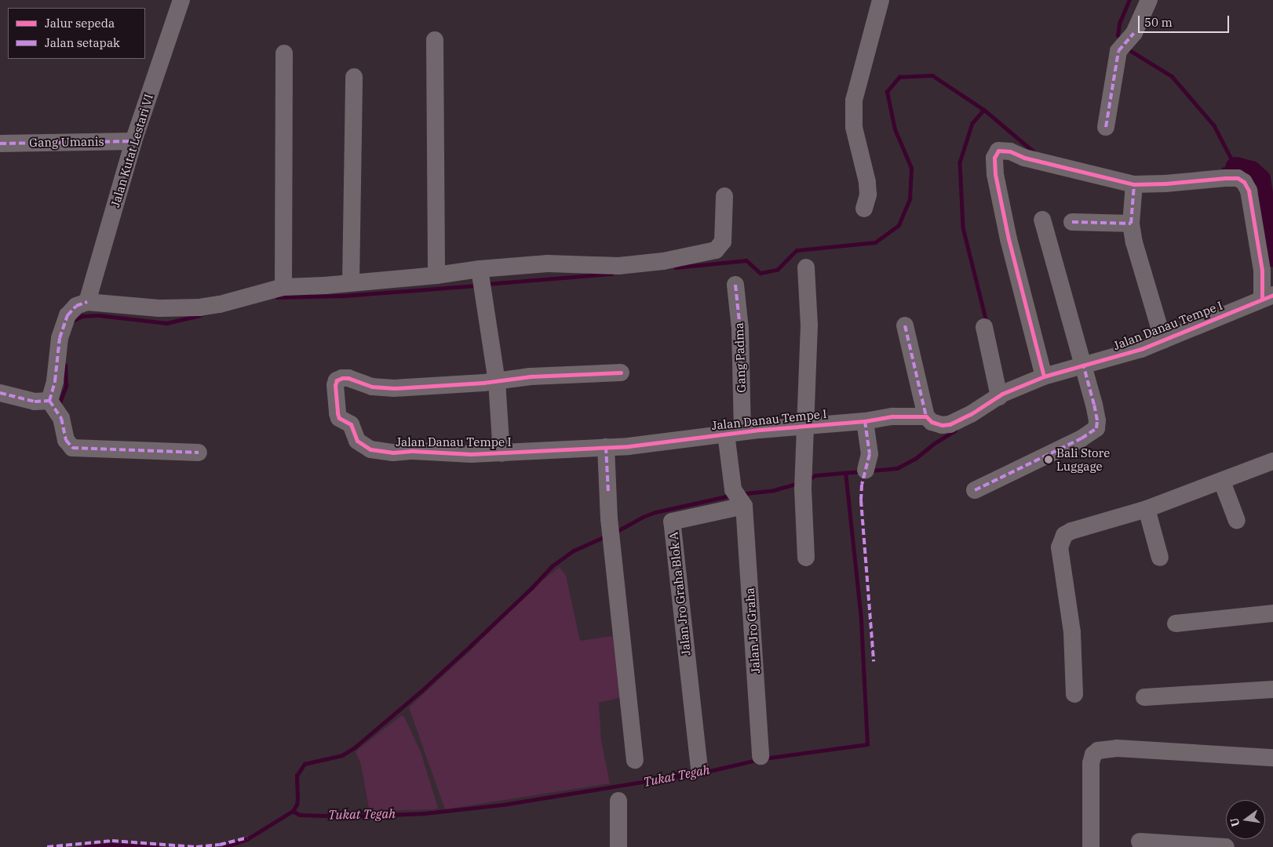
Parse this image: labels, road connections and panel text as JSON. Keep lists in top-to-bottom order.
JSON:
{
  "streets": {
    "street": [
      "Gang Umanis",
      "Jalan Kutat Lestari VI",
      "Jalan Danau Tempe I",
      "Gang Padma",
      "Jalan Jro Graha Blok A",
      "Jalan Jro Graha"
    ]
  },
  "crossings": [
    ["Gang Umanis", "Jalan Kutat Lestari VI"],
    ["Jalan Danau Tempe I", "Gang Padma"],
    ["Jalan Jro Graha Blok A", "Jalan Jro Graha"]
  ],
  "water": ["Tukat Tegah"],
  "places": ["Bali Store Luggage"],
  "legend": ["Jalur sepeda", "Jalan setapak"],
  "scale_bar": "50 m",
  "north": "left"
}
